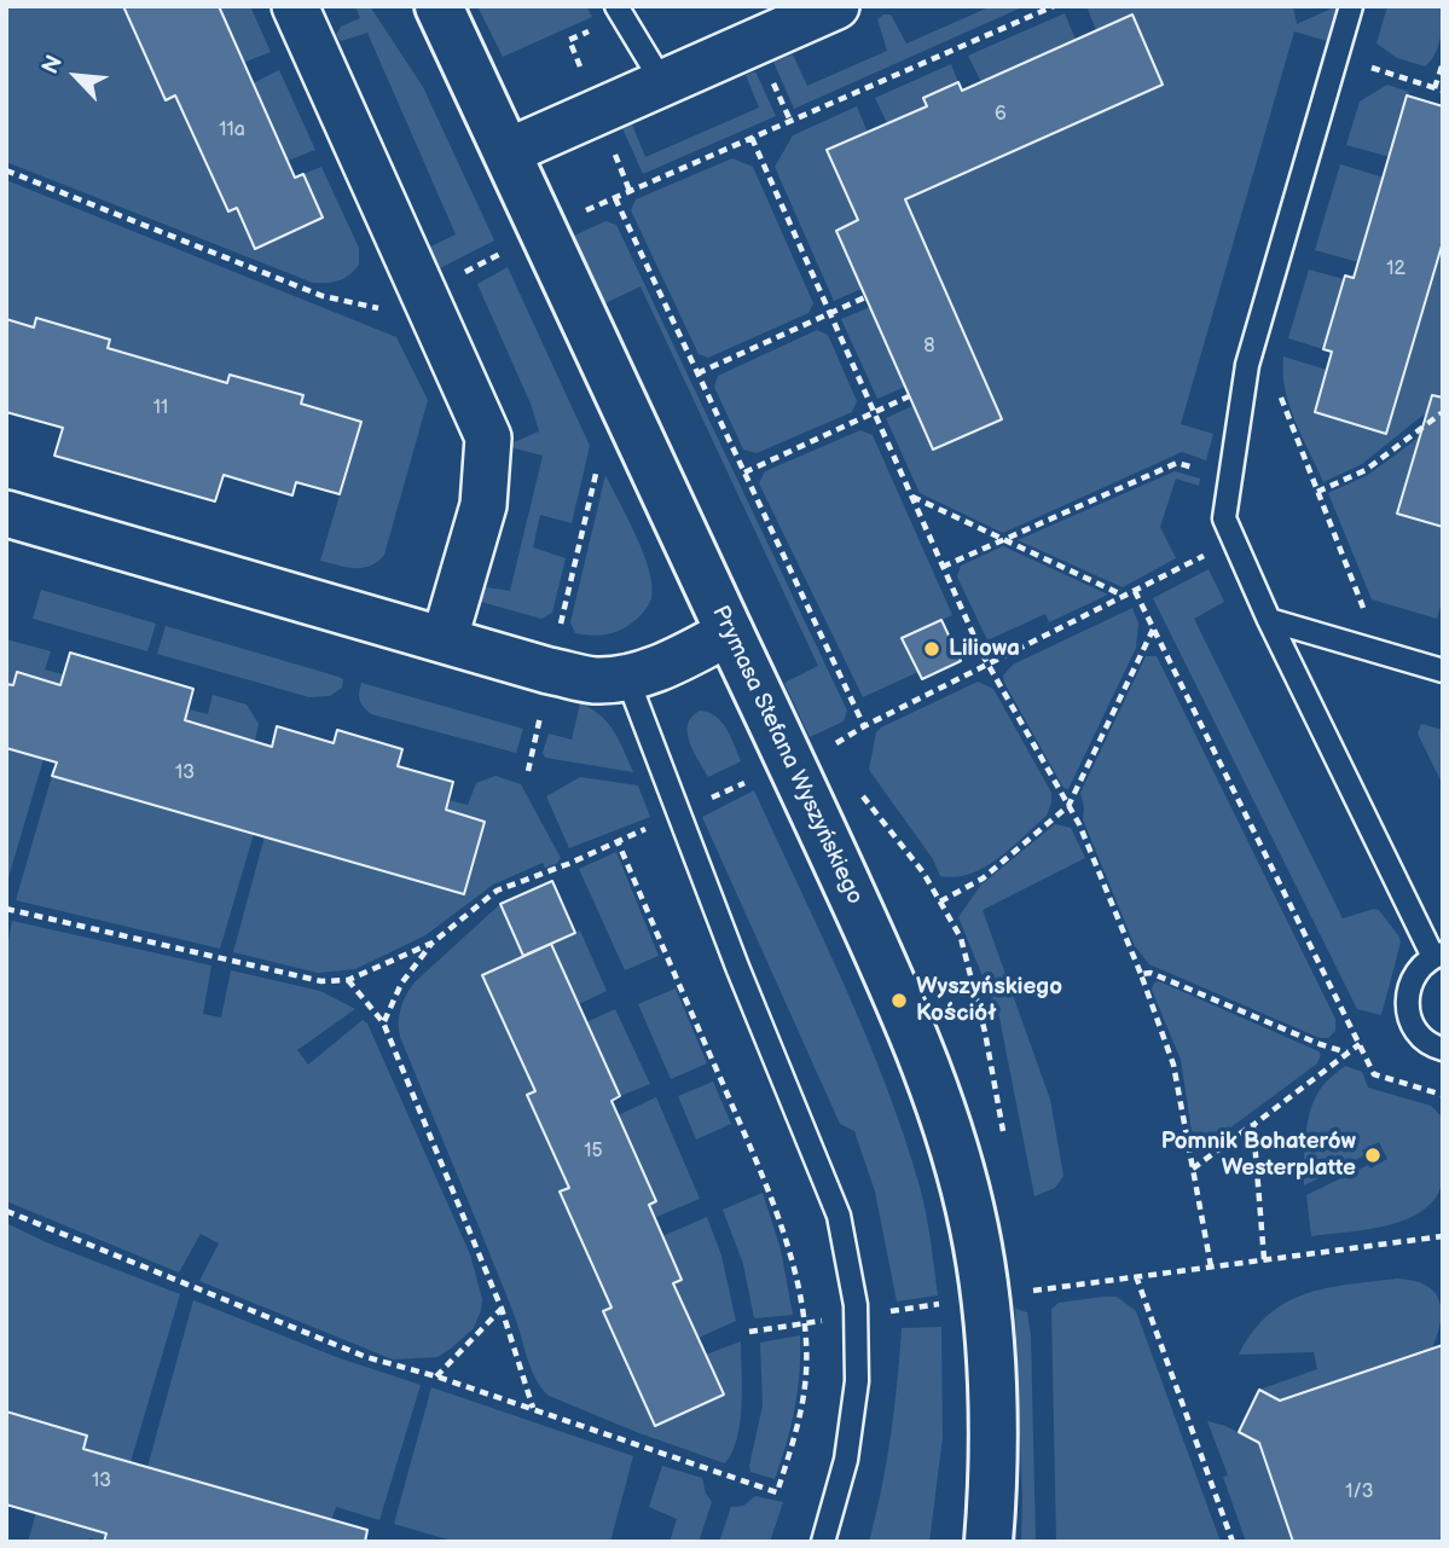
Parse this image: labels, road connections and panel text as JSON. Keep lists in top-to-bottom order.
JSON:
{
  "streets": {
    "street": ["Prymasa Stefana Wyszyńskiego"]
  },
  "places": ["Liliowa", "Wyszyńskiego Kościół", "Pomnik Bohaterów Westerplatte"],
  "house_numbers": [
    "6",
    "11a",
    "12",
    "8",
    "11",
    "13",
    "15",
    "13",
    "1/3"
  ],
  "north": "top left"
}
